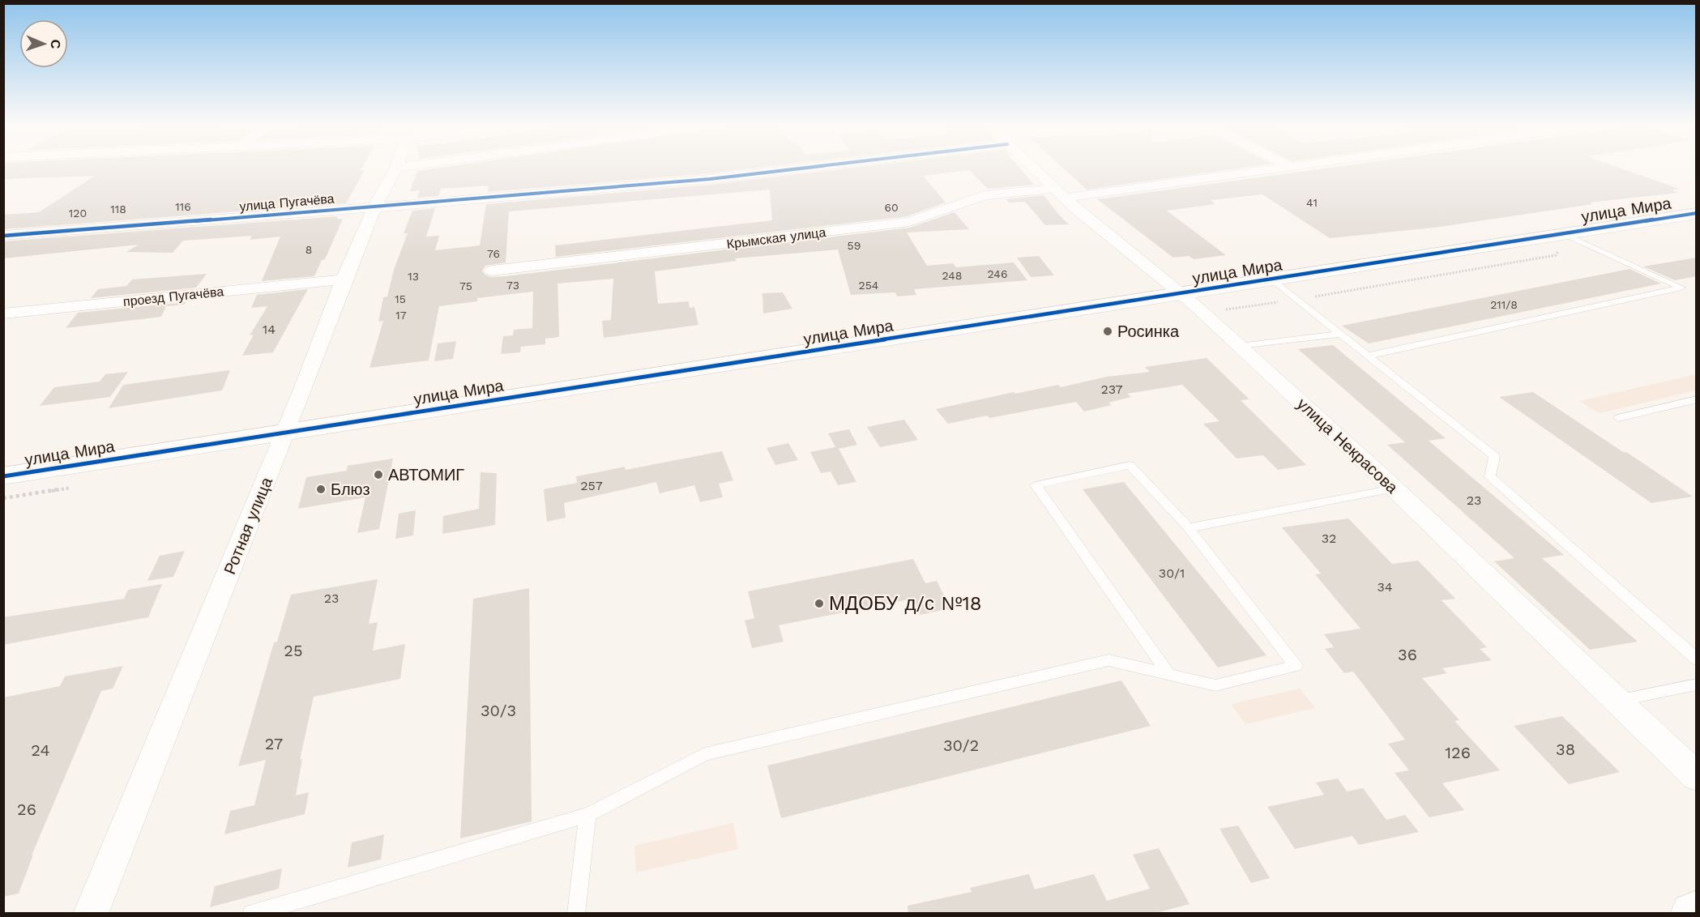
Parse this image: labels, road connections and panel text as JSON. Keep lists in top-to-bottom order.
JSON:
{
  "streets": {
    "street": [
      "улица Пугачёва",
      "улица Мира",
      "Крымская улица",
      "проезд Пугачёва",
      "улица Некрасова",
      "Ротная улица"
    ]
  },
  "crossings": [
    ["улица Пугачёва", "Ротная улица"],
    ["улица Мира", "улица Некрасова"],
    ["улица Мира", "Ротная улица"],
    ["Крымская улица", "улица Некрасова"],
    ["проезд Пугачёва", "Ротная улица"]
  ],
  "places": [
    "Росинка",
    "АВТОМИГ",
    "Блюз",
    "МДОБУ д/с №18"
  ],
  "house_numbers": [
    "41",
    "116",
    "60",
    "118",
    "120",
    "59",
    "8",
    "76",
    "246",
    "248",
    "13",
    "73",
    "254",
    "75",
    "15",
    "211/8",
    "17",
    "14",
    "237",
    "257",
    "23",
    "32",
    "30/1",
    "34",
    "23",
    "25",
    "36",
    "30/3",
    "27",
    "30/2",
    "38",
    "24",
    "126",
    "26"
  ],
  "north": "right"
}
